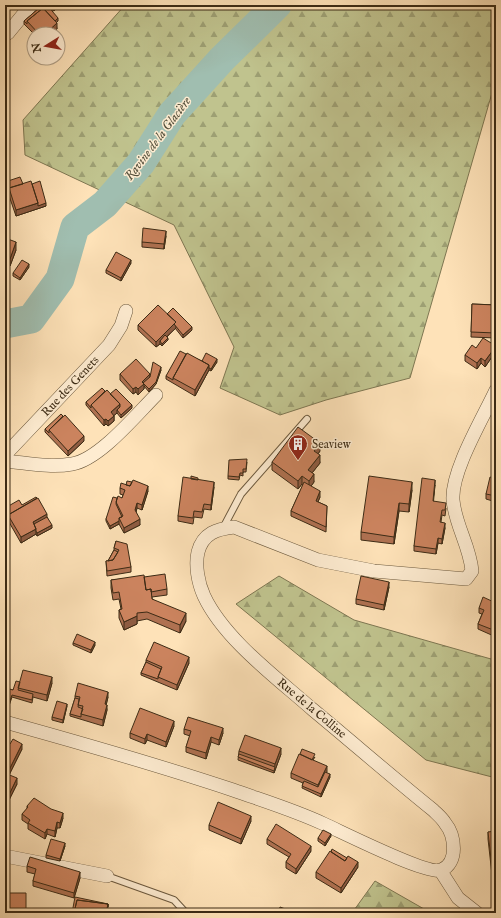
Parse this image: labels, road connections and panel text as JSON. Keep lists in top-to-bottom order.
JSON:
{
  "streets": {
    "street": ["Rue des Genets", "Rue de la Colline"]
  },
  "water": ["Ravine de la Glacière"],
  "places": {
    "building": ["Seaview"]
  },
  "north": "left"
}
